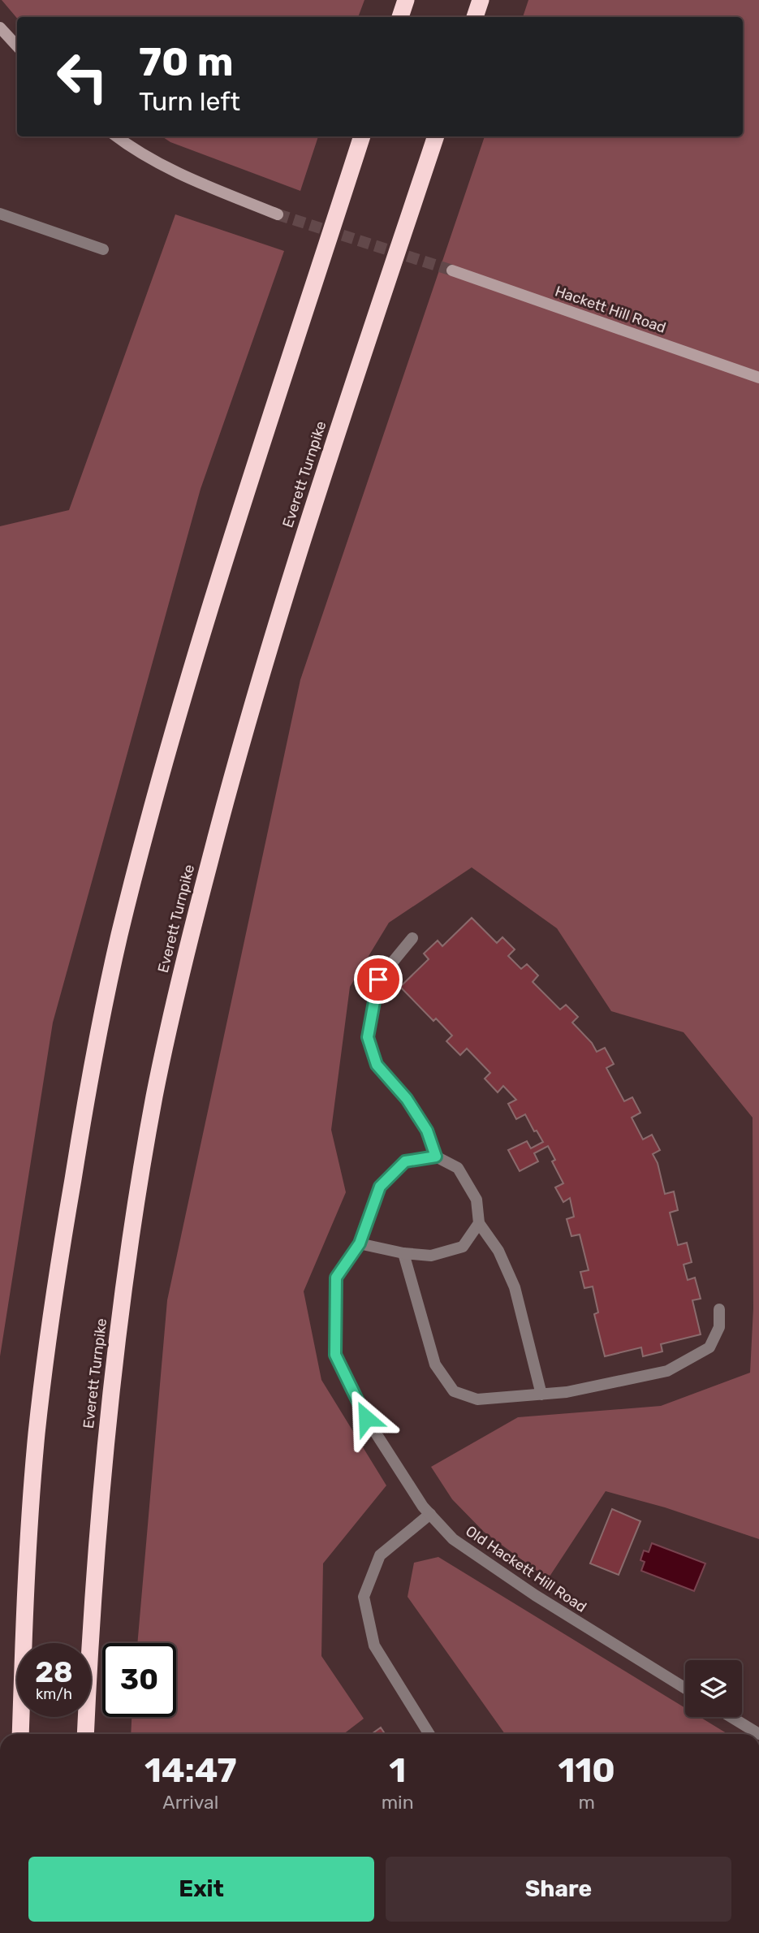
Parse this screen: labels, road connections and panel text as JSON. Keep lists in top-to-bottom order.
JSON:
{
  "streets": {
    "highway": ["Everett Turnpike"],
    "street": ["Hackett Hill Road", "Old Hackett Hill Road"]
  },
  "page": {
    "turn": ["70 m", "Turn left"],
    "speed": "28 km/h",
    "limit": "30",
    "eta": [
      "14:47",
      "Arrival",
      "1",
      "min",
      "110",
      "m"
    ],
    "buttons": ["Exit", "Share"]
  }
}
